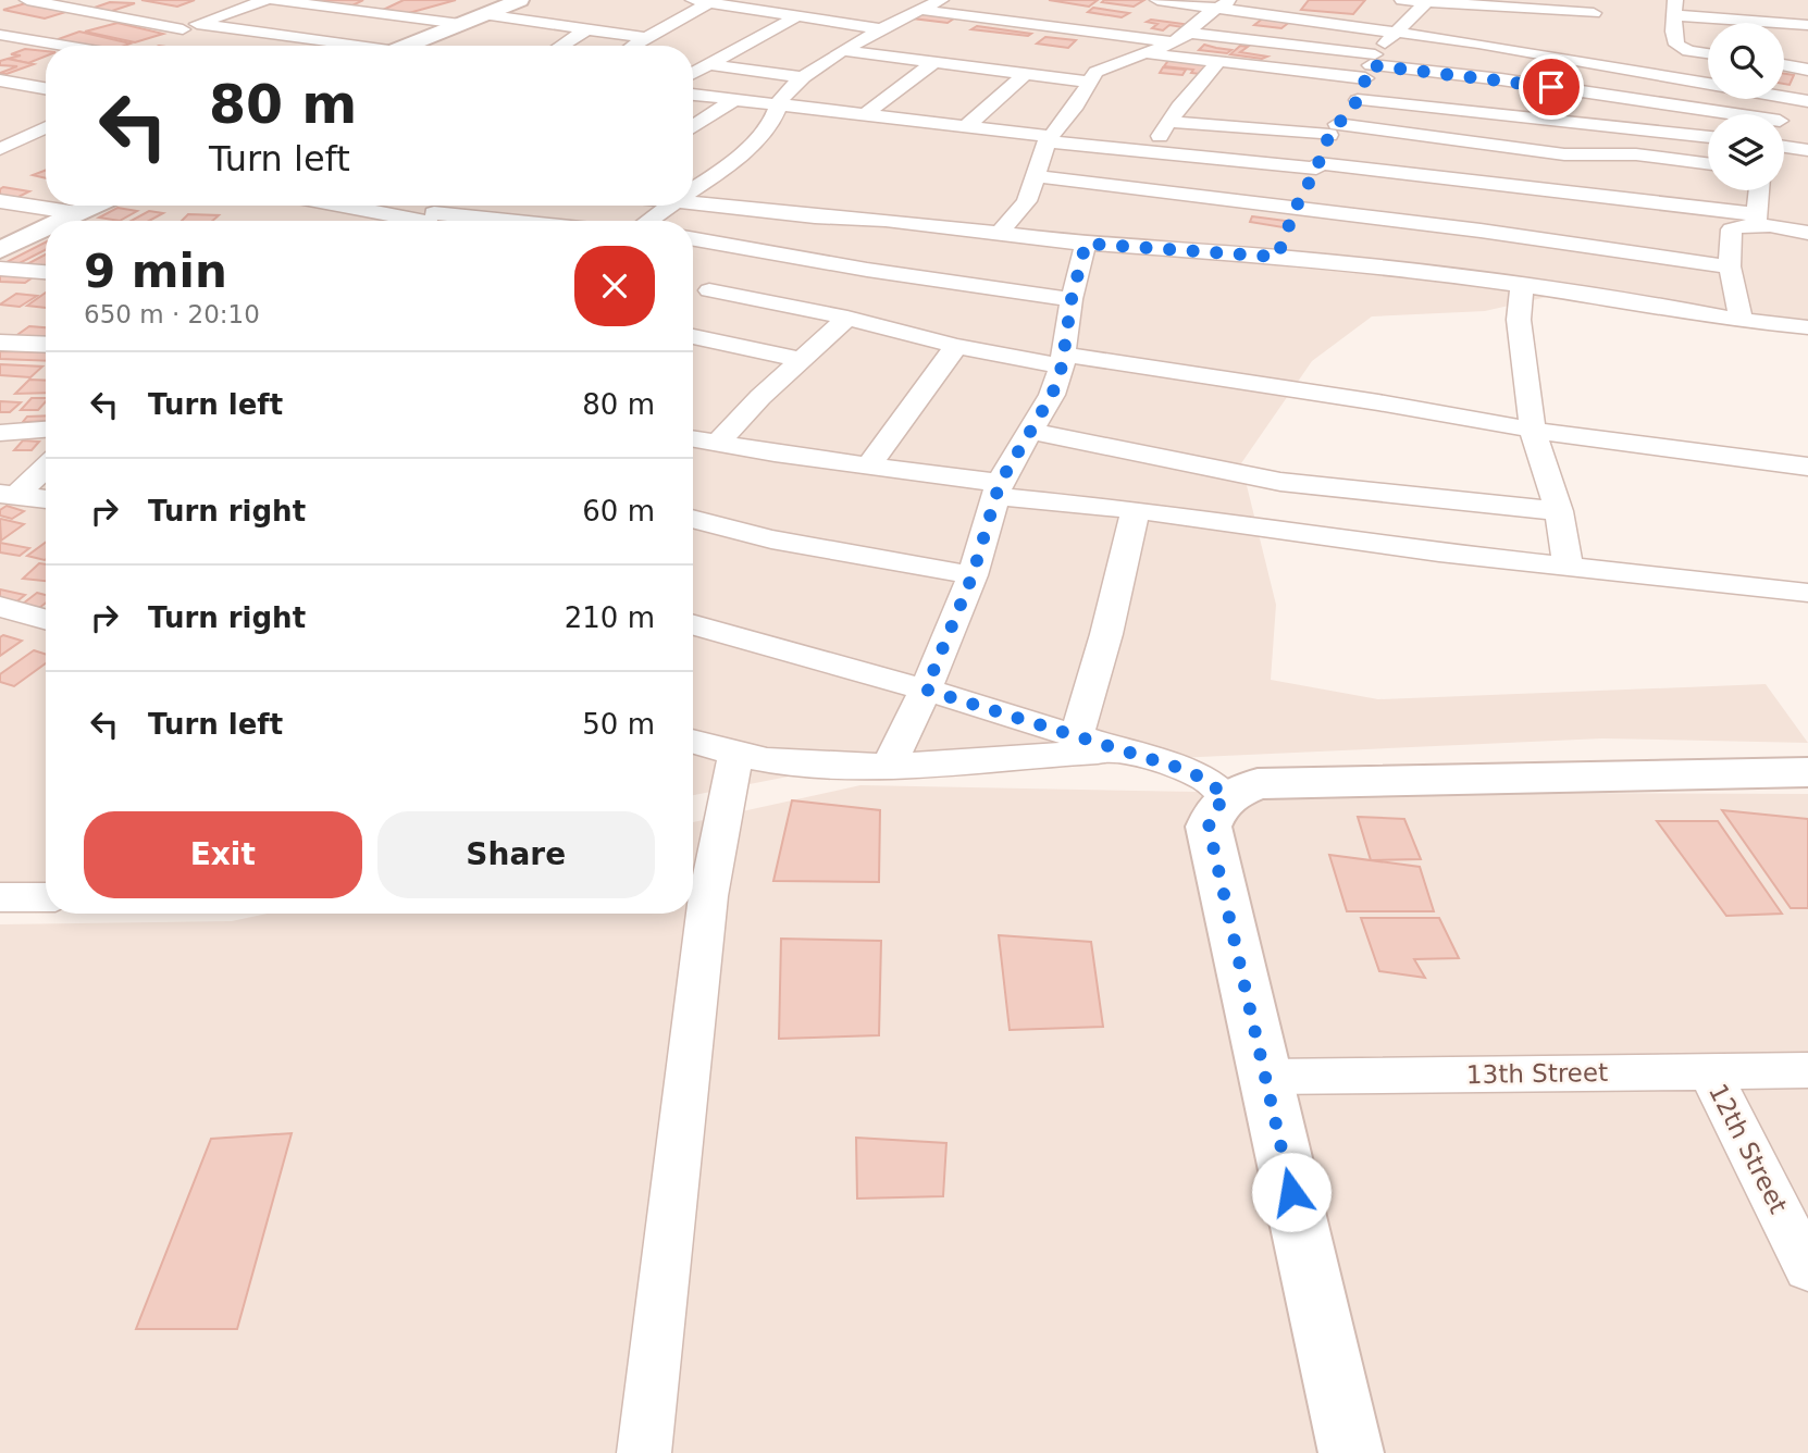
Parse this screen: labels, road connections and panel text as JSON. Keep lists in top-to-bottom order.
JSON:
{
  "streets": {
    "street": ["13th Street", "12th Street"]
  },
  "crossings": [
    ["13th Street", "12th Street"]
  ],
  "page": {
    "turn": ["80 m", "Turn left"],
    "heading": ["9 min", "650 m · 20:10"],
    "list": [
      {
        "name": "Turn left",
        "value": "80 m"
      },
      {
        "name": "Turn right",
        "value": "60 m"
      },
      {
        "name": "Turn right",
        "value": "210 m"
      },
      {
        "name": "Turn left",
        "value": "50 m"
      }
    ],
    "buttons": ["Exit", "Share"]
  }
}
